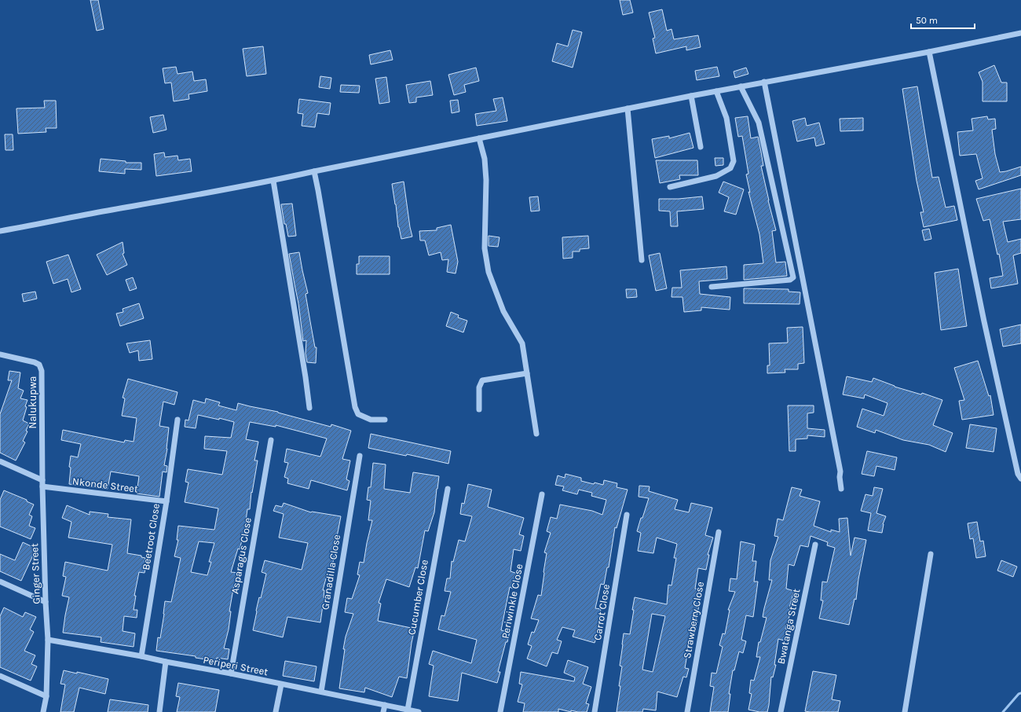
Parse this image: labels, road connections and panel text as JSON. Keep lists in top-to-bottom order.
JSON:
{
  "streets": {
    "street": [
      "Nalukupwa",
      "Nkonde Street",
      "Beetroot Close",
      "Asparagus Close",
      "Granadilla Close",
      "Ginger Street",
      "Cucumber Close",
      "Periwinkle Close",
      "Carrot Close",
      "Strawberry Close",
      "Bwatanga Street",
      "Periperi Street"
    ]
  },
  "crossings": [
    ["Nalukupwa", "Ginger Street"],
    ["Nkonde Street", "Beetroot Close"],
    ["Nkonde Street", "Ginger Street"],
    ["Beetroot Close", "Periperi Street"],
    ["Asparagus Close", "Periperi Street"],
    ["Granadilla Close", "Periperi Street"],
    ["Ginger Street", "Periperi Street"],
    ["Cucumber Close", "Periperi Street"]
  ],
  "scale_bar": "50 m"
}
